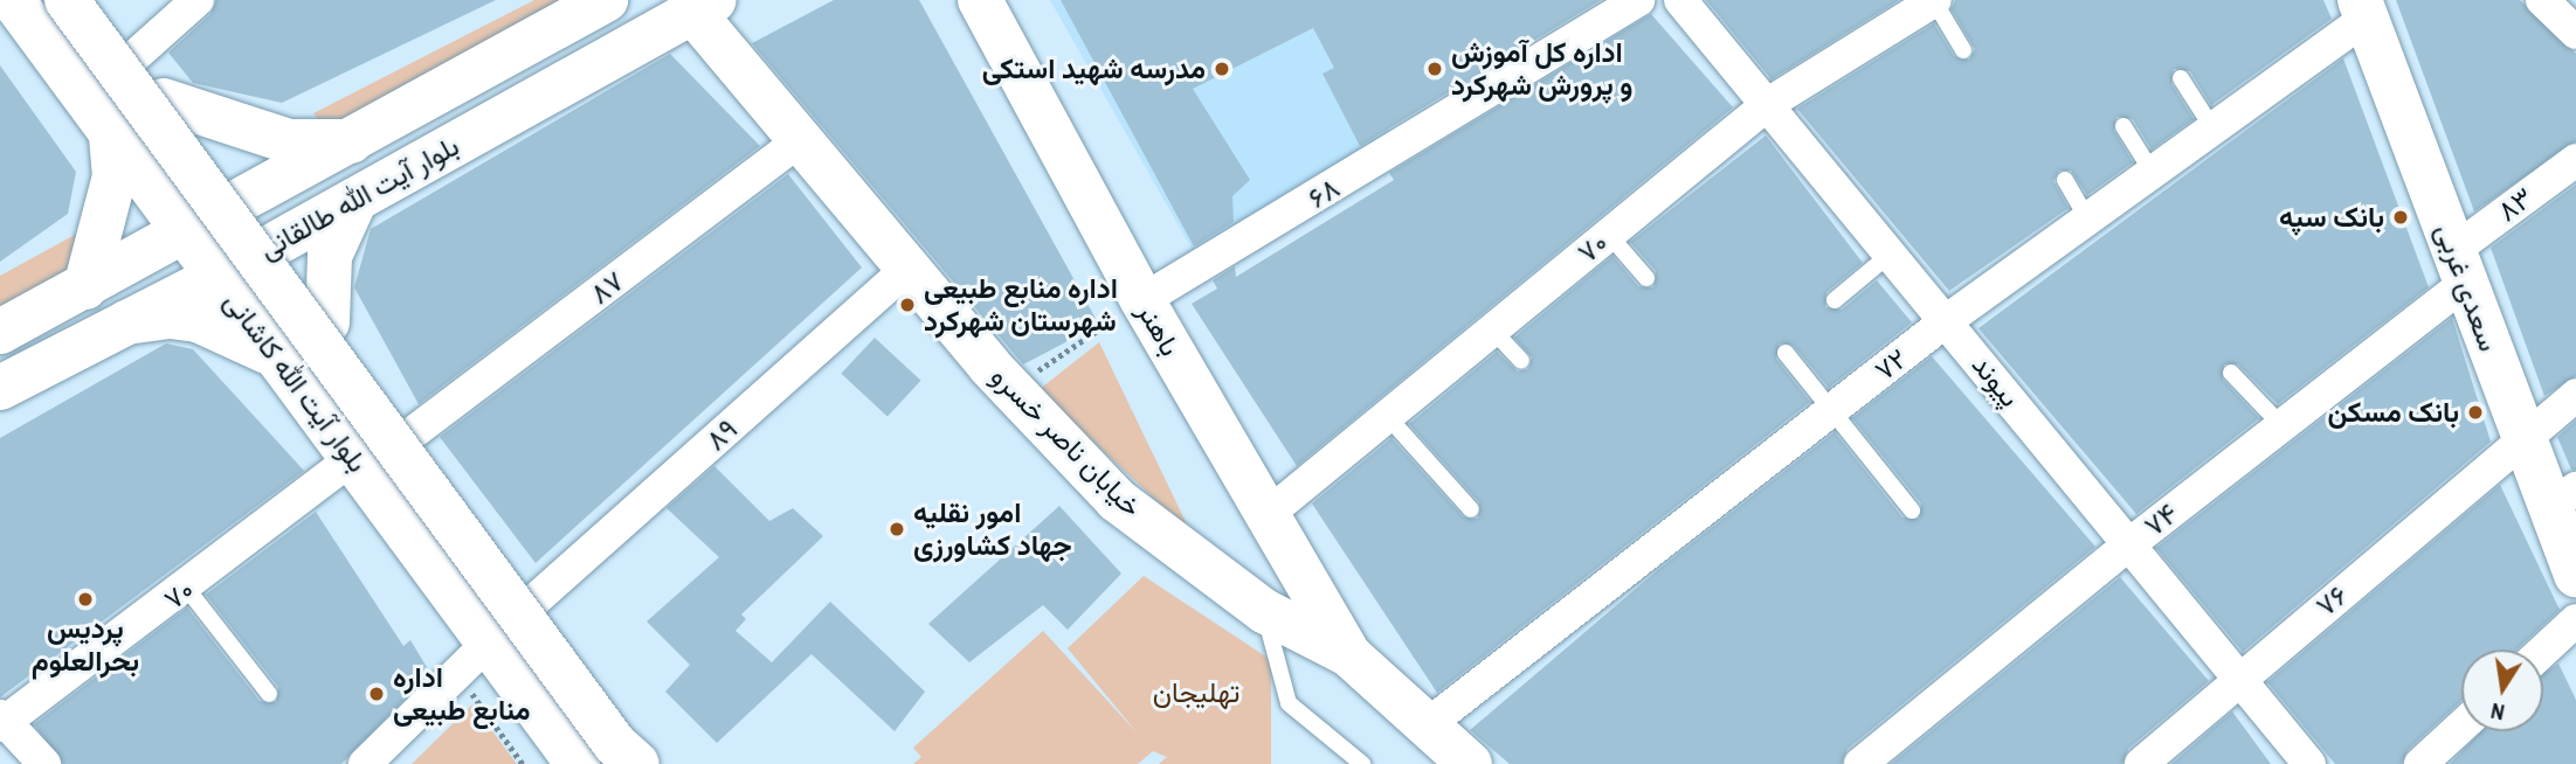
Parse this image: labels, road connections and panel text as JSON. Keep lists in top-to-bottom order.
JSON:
{
  "streets": {
    "main road": [
      "بلوار آیت الله طالقانی",
      "سعدی غربی",
      "باهنر",
      "بلوار آیت الله کاشانی",
      "خیابان ناصر خسرو"
    ],
    "street": [
      "۶۸",
      "۸۳",
      "۷۰",
      "۸۷",
      "۷۲",
      "پیوند",
      "۸۹",
      "۷۴",
      "۷۶"
    ]
  },
  "crossings": [
    ["۶۸", "باهنر"],
    ["بلوار آیت الله طالقانی", "بلوار آیت الله کاشانی"],
    ["بلوار آیت الله طالقانی", "خیابان ناصر خسرو"],
    ["۸۳", "سعدی غربی"],
    ["۸۳", "۷۴"],
    ["۷۰", "باهنر"],
    ["۷۰", "پیوند"],
    ["۷۰", "بلوار آیت الله کاشانی"],
    ["۸۷", "بلوار آیت الله کاشانی"],
    ["۸۷", "خیابان ناصر خسرو"],
    ["سعدی غربی", "۷۲"],
    ["سعدی غربی", "۷۴"],
    ["سعدی غربی", "۷۶"],
    ["باهنر", "خیابان ناصر خسرو"],
    ["۷۲", "پیوند"],
    ["۷۲", "خیابان ناصر خسرو"],
    ["پیوند", "۷۴"],
    ["پیوند", "۷۶"],
    ["بلوار آیت الله کاشانی", "۸۹"],
    ["۸۹", "خیابان ناصر خسرو"]
  ],
  "parks": ["تهلیجان"],
  "places": [
    "مدرسه شهید استکی",
    "اداره کل آموزش و پرورش شهرکرد",
    "بانک سپه",
    "اداره منابع طبیعی شهرستان شهرکرد",
    "بانک مسکن",
    "امور نقلیه جهاد کشاورزی",
    "پردیس بحرالعلوم",
    "اداره منابع طبیعی"
  ],
  "north": "bottom"
}
